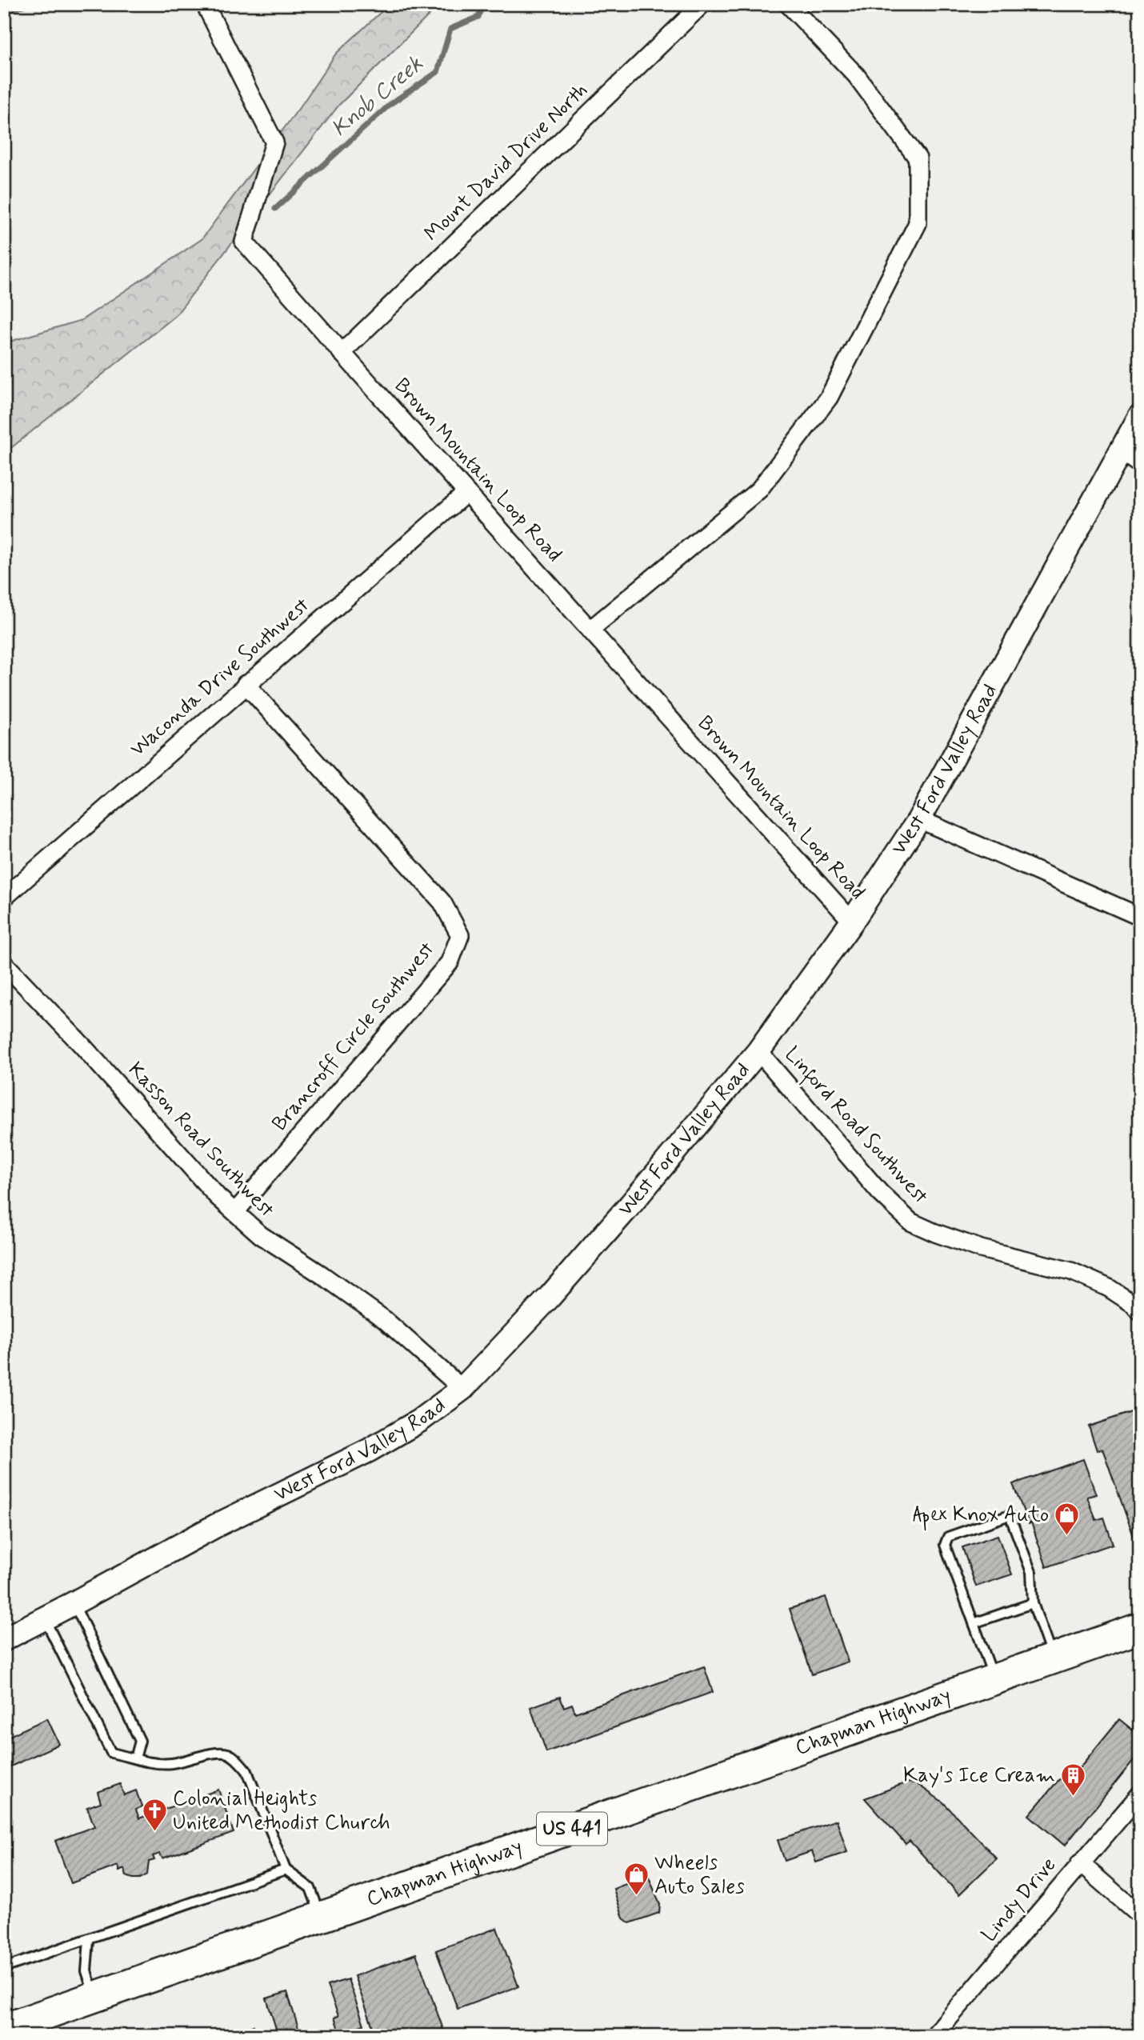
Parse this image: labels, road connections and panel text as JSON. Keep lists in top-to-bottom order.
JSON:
{
  "streets": {
    "highway": ["Chapman Highway", "US 441"],
    "street": [
      "Mount David Drive North",
      "Brown Mountain Loop Road",
      "Waconda Drive Southwest",
      "West Ford Valley Road",
      "Brancroff Circle Southwest",
      "Linford Road Southwest",
      "Kasson Road Southwest",
      "Lindy Drive"
    ]
  },
  "crossings": [
    ["Mount David Drive North", "Brown Mountain Loop Road"],
    ["Brown Mountain Loop Road", "Waconda Drive Southwest"],
    ["Brown Mountain Loop Road", "West Ford Valley Road"],
    ["Waconda Drive Southwest", "Brancroff Circle Southwest"],
    ["West Ford Valley Road", "Linford Road Southwest"],
    ["West Ford Valley Road", "Kasson Road Southwest"],
    ["Brancroff Circle Southwest", "Kasson Road Southwest"]
  ],
  "water": ["Knob Creek"],
  "places": {
    "shop": ["Apex Knox Auto", "Wheels Auto Sales"],
    "building": ["Kay's Ice Cream"],
    "church": ["Colonial Heights United Methodist Church"]
  }
}
